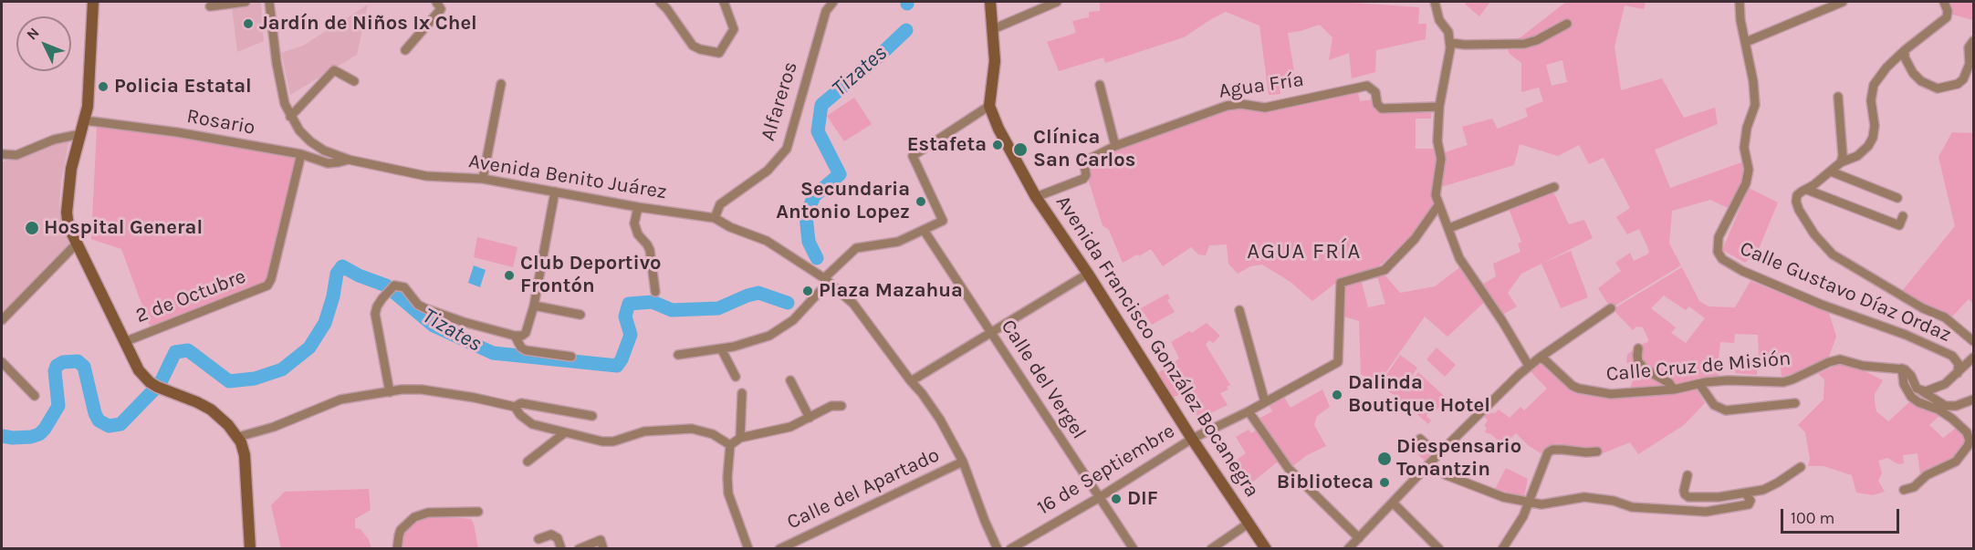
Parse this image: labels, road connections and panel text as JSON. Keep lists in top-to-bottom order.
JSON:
{
  "streets": {
    "street": [
      "Agua Fría",
      "Alfareros",
      "Rosario",
      "Avenida Benito Juárez",
      "Calle Gustavo Díaz Ordaz",
      "2 de Octubre",
      "Avenida Francisco González Bocanegra",
      "Calle Cruz de Misión",
      "Calle del Vergel",
      "16 de Septiembre",
      "Calle del Apartado"
    ]
  },
  "crossings": [
    ["Agua Fría", "Avenida Francisco González Bocanegra"],
    ["Alfareros", "Avenida Benito Juárez"],
    ["Rosario", "Avenida Benito Juárez"],
    ["Rosario", "2 de Octubre"],
    ["Avenida Benito Juárez", "Calle del Apartado"],
    ["Avenida Francisco González Bocanegra", "16 de Septiembre"],
    ["Calle del Vergel", "16 de Septiembre"]
  ],
  "districts": ["AGUA FRÍA"],
  "water": ["Tizates"],
  "places": [
    "Jardín de Niños Ix Chel",
    "Policia Estatal",
    "Estafeta",
    "Clínica San Carlos",
    "Secundaria Antonio Lopez",
    "Hospital General",
    "Club Deportivo Frontón",
    "Plaza Mazahua",
    "Dalinda Boutique Hotel",
    "Diespensario Tonantzin",
    "Biblioteca",
    "DIF"
  ],
  "scale_bar": "100 m",
  "north": "top left"
}
